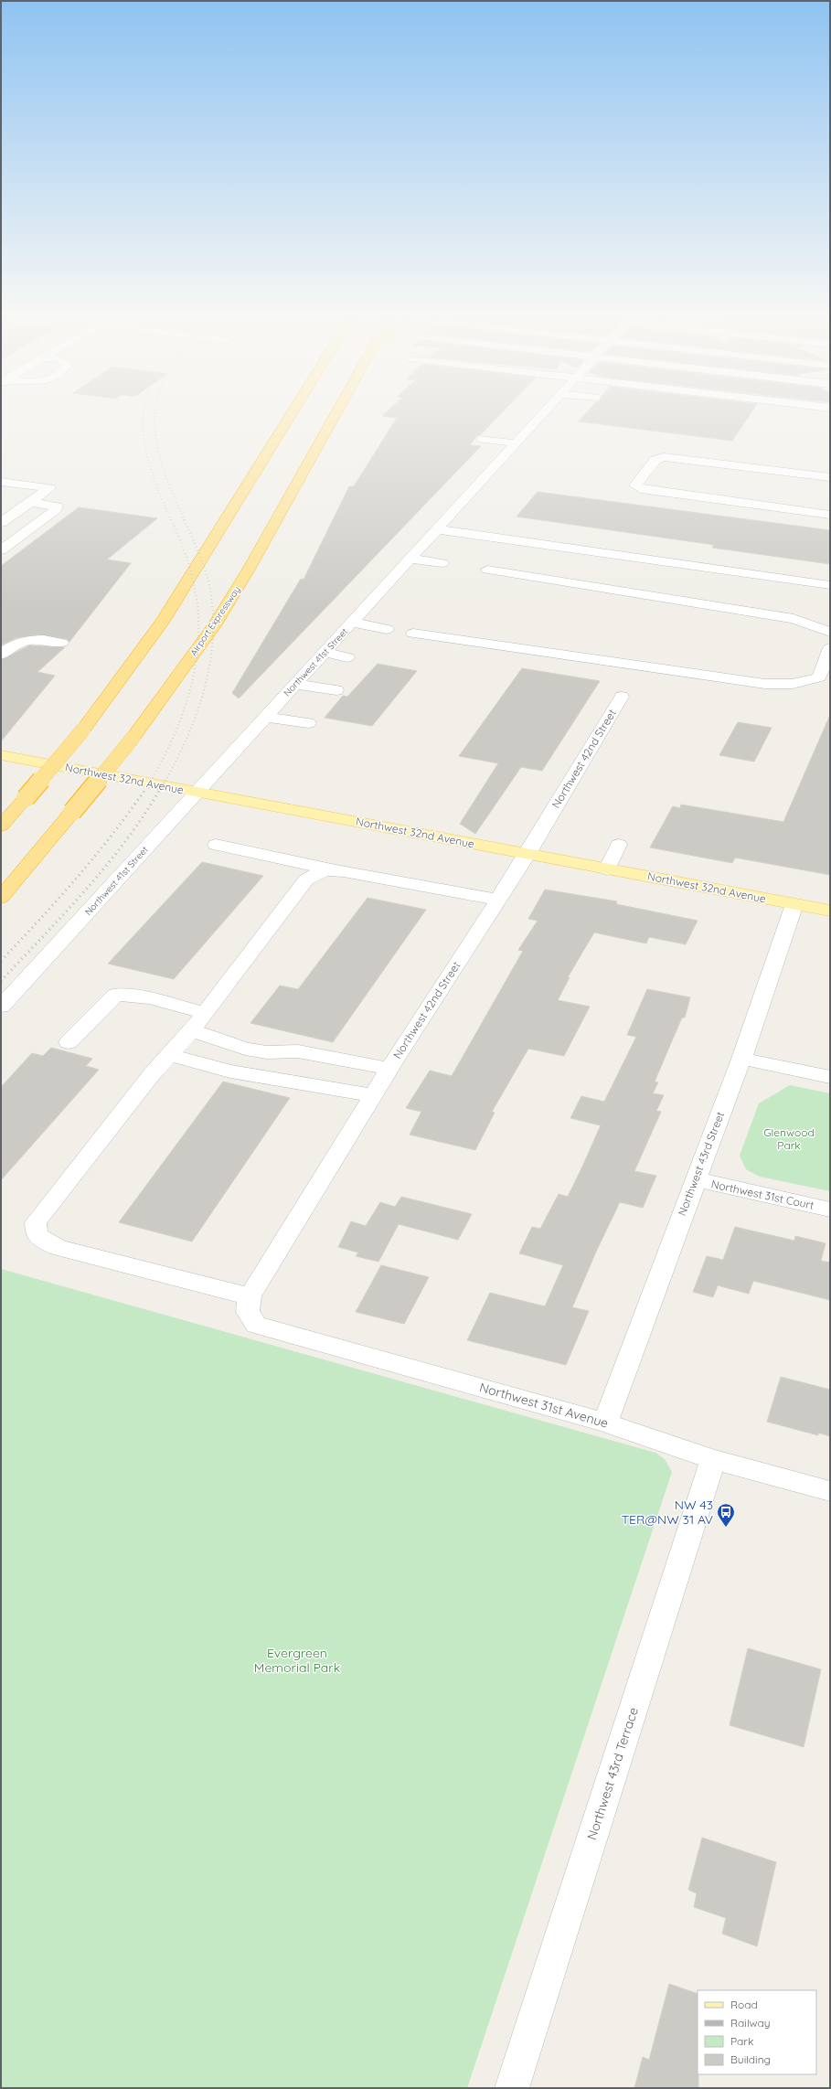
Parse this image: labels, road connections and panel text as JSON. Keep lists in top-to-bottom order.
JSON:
{
  "streets": {
    "highway": ["Airport Expressway"],
    "main road": ["Northwest 32nd Avenue"],
    "street": [
      "Northwest 41st Street",
      "Northwest 42nd Street",
      "Northwest 43rd Street",
      "Northwest 31st Court",
      "Northwest 31st Avenue",
      "Northwest 43rd Terrace"
    ]
  },
  "crossings": [
    ["Northwest 41st Street", "Northwest 32nd Avenue"],
    ["Northwest 42nd Street", "Northwest 32nd Avenue"],
    ["Northwest 42nd Street", "Northwest 31st Avenue"],
    ["Northwest 32nd Avenue", "Northwest 43rd Street"],
    ["Northwest 43rd Street", "Northwest 31st Court"],
    ["Northwest 43rd Street", "Northwest 31st Avenue"],
    ["Northwest 31st Avenue", "Northwest 43rd Terrace"]
  ],
  "parks": ["Glenwood Park", "Evergreen Memorial Park"],
  "places": {
    "bus stop": ["NW 43 TER@NW 31 AV"]
  },
  "legend": [
    "Road",
    "Railway",
    "Park",
    "Building"
  ]
}
